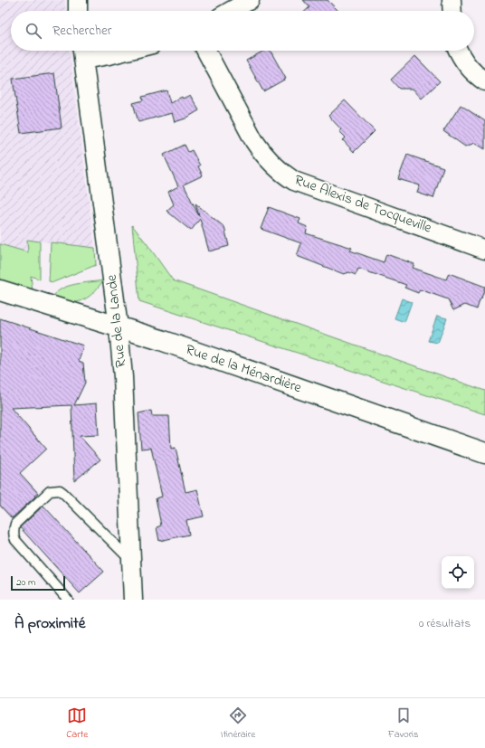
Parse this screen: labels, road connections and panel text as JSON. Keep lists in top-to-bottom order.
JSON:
{
  "streets": {
    "main road": ["Rue de la Ménardière"],
    "street": ["Rue Alexis de Tocqueville", "Rue de la Lande"]
  },
  "crossings": [
    ["Rue de la Lande", "Rue de la Ménardière"]
  ],
  "scale_bar": "20 m",
  "page": {
    "search": "Rechercher",
    "scale": "20 m",
    "heading": ["À proximité", "0 résultats"],
    "nav": ["Carte", "Itinéraire", "Favoris"]
  }
}
